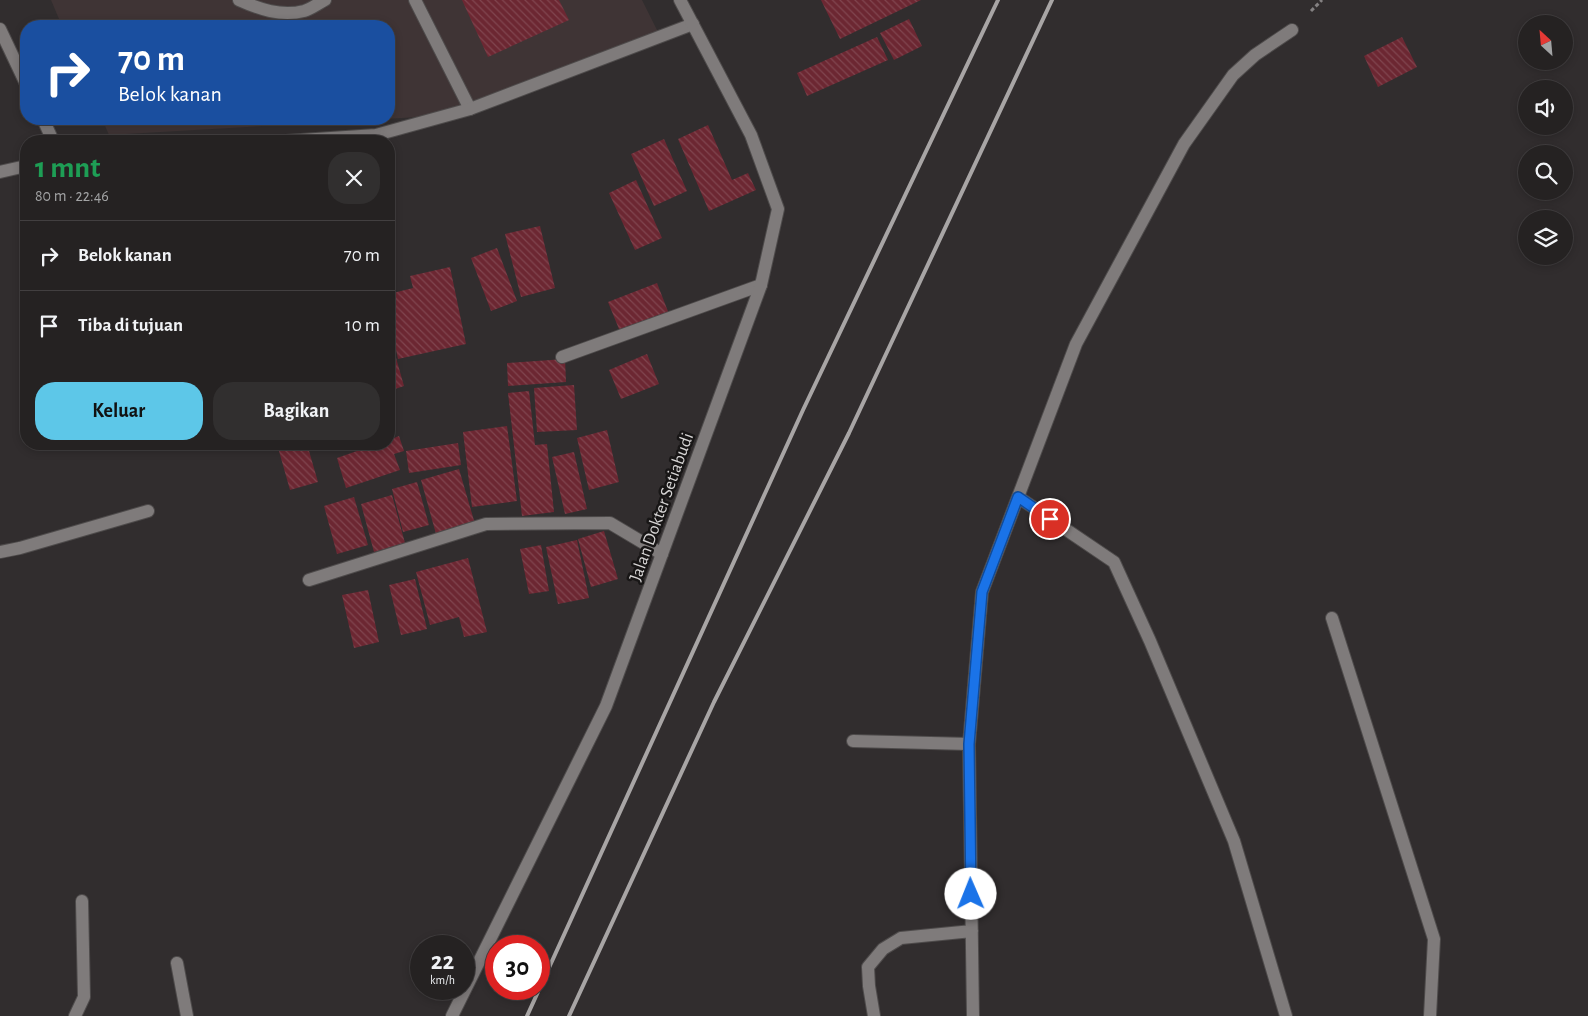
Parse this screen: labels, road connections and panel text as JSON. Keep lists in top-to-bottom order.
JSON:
{
  "streets": {
    "street": ["Jalan Dokter Setiabudi"]
  },
  "north": "top left",
  "page": {
    "turn": ["70 m", "Belok kanan"],
    "heading": ["1 mnt", "80 m · 22:46"],
    "list": [
      {
        "name": "Belok kanan",
        "value": "70 m"
      },
      {
        "name": "Tiba di tujuan",
        "value": "10 m"
      }
    ],
    "buttons": ["Keluar", "Bagikan"],
    "speed": "22 km/h",
    "limit": "30"
  }
}
